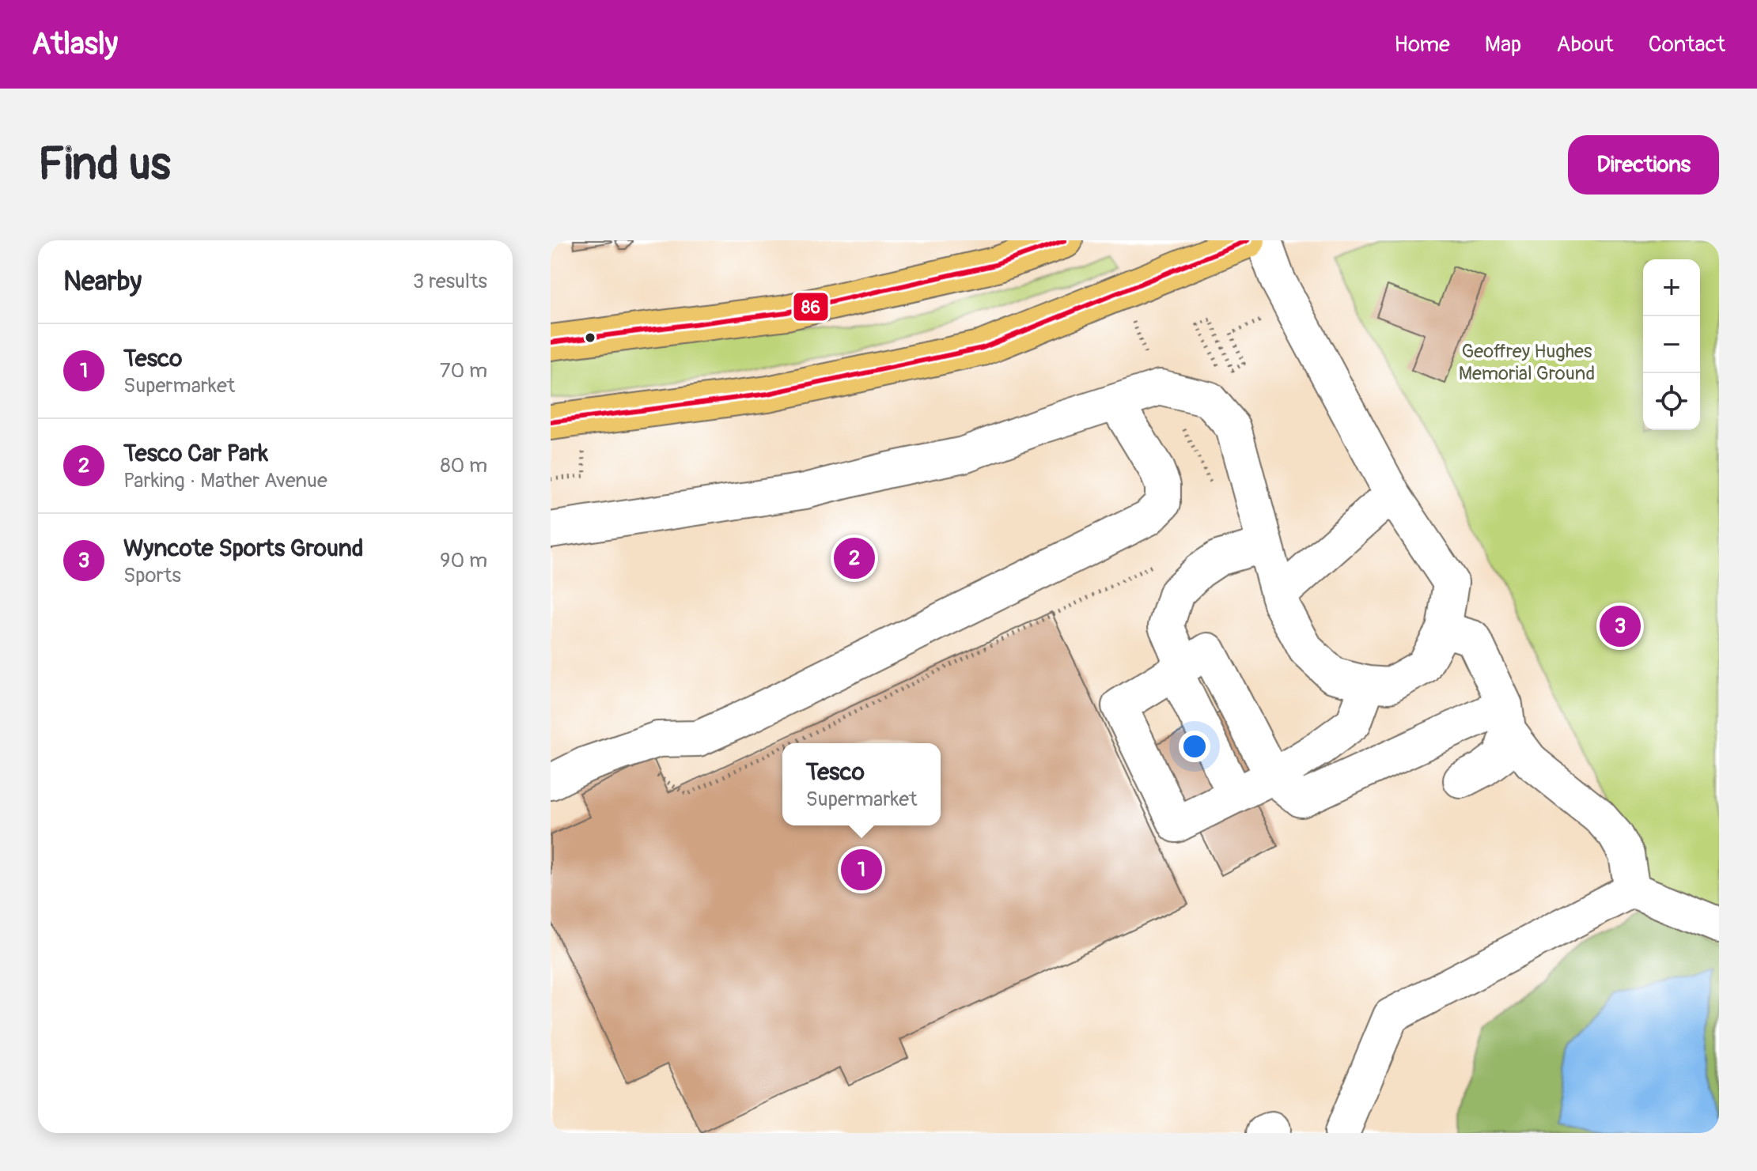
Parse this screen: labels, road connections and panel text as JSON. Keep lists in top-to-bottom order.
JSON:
{
  "parks": ["Geoffrey Hughes Memorial Ground"],
  "lines": ["transit line 86"],
  "page": {
    "header": "Atlasly",
    "nav": [
      "Home",
      "Map",
      "About",
      "Contact"
    ],
    "buttons": "Directions",
    "title": "Find us",
    "heading": ["Nearby", "3 results"],
    "map_buttons": ["+", "−"],
    "list": [
      {
        "mark": "1",
        "name": "Tesco",
        "note": "Supermarket",
        "value": "70 m"
      },
      {
        "mark": "2",
        "name": "Tesco Car Park",
        "note": "Parking · Mather Avenue",
        "value": "80 m"
      },
      {
        "mark": "3",
        "name": "Wyncote Sports Ground",
        "note": "Sports",
        "value": "90 m"
      }
    ],
    "pins": ["2", "3", "1"],
    "popup": ["Tesco", "Supermarket"]
  }
}
